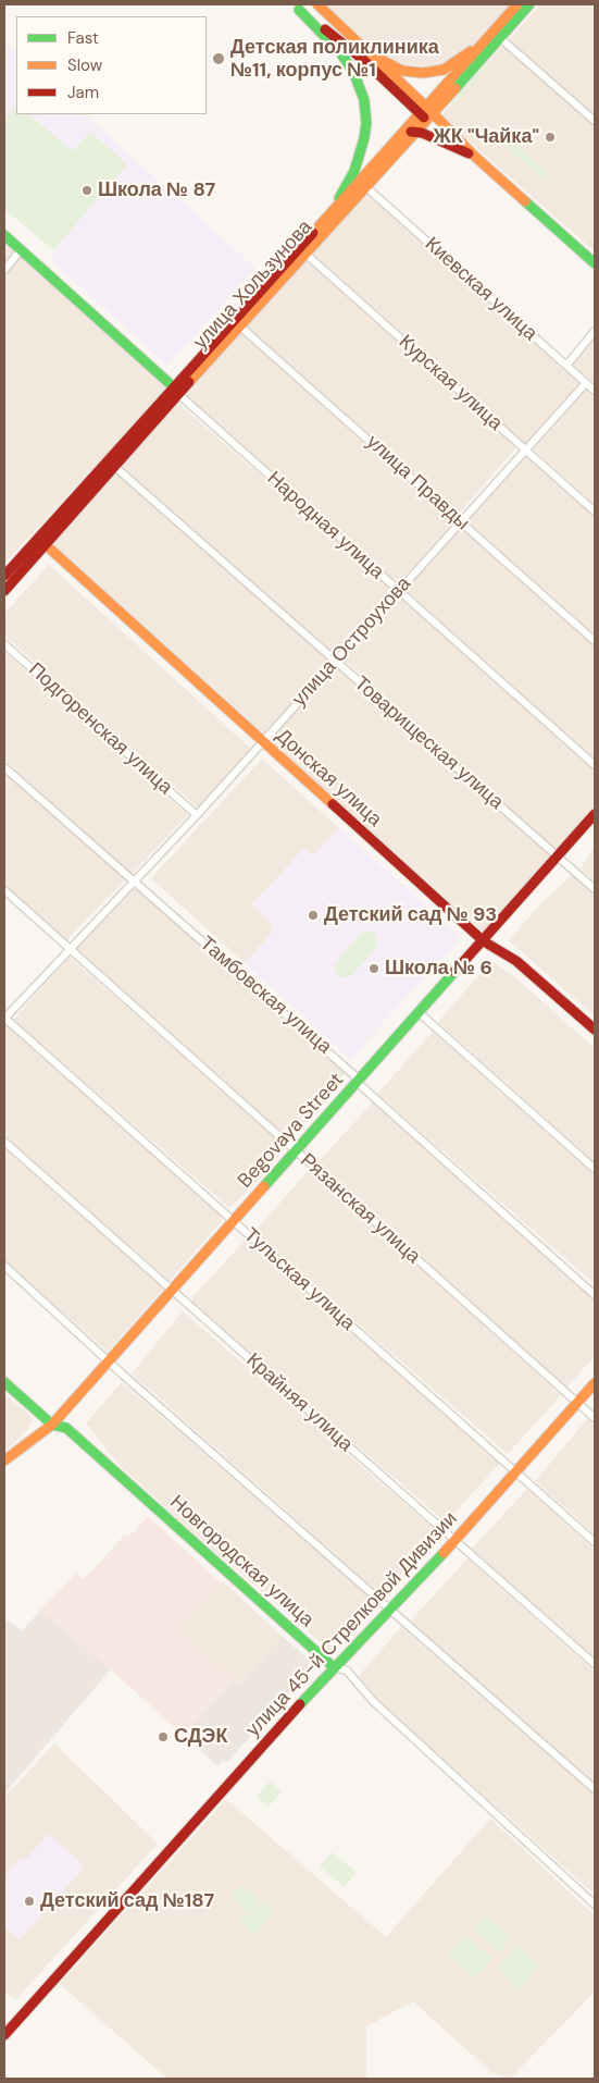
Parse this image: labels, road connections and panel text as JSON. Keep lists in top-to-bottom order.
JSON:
{
  "streets": {
    "main road": [
      "улица Хользунова",
      "Донская улица",
      "Begovaya Street",
      "Новгородская улица",
      "улица 45-й Стрелковой Дивизии"
    ],
    "street": [
      "Киевская улица",
      "Курская улица",
      "улица Правды",
      "Народная улица",
      "улица Остроухова",
      "Подгоренская улица",
      "Товарищеская улица",
      "Тамбовская улица",
      "Рязанская улица",
      "Тульская улица",
      "Крайняя улица"
    ]
  },
  "crossings": [
    ["улица Хользунова", "Киевская улица"],
    ["улица Хользунова", "Курская улица"],
    ["улица Хользунова", "улица Правды"],
    ["улица Хользунова", "Народная улица"],
    ["улица Хользунова", "Товарищеская улица"],
    ["улица Хользунова", "Донская улица"],
    ["Киевская улица", "улица Остроухова"],
    ["Курская улица", "улица Остроухова"],
    ["улица Правды", "улица Остроухова"],
    ["Народная улица", "улица Остроухова"],
    ["улица Остроухова", "Подгоренская улица"],
    ["улица Остроухова", "Товарищеская улица"],
    ["улица Остроухова", "Донская улица"],
    ["улица Остроухова", "Тамбовская улица"],
    ["улица Остроухова", "Рязанская улица"],
    ["улица Остроухова", "Тульская улица"],
    ["Товарищеская улица", "Begovaya Street"],
    ["Донская улица", "Begovaya Street"],
    ["Тамбовская улица", "Begovaya Street"],
    ["Begovaya Street", "Рязанская улица"],
    ["Begovaya Street", "Тульская улица"],
    ["Begovaya Street", "Крайняя улица"],
    ["Begovaya Street", "Новгородская улица"],
    ["Рязанская улица", "улица 45-й Стрелковой Дивизии"],
    ["Тульская улица", "улица 45-й Стрелковой Дивизии"],
    ["Крайняя улица", "улица 45-й Стрелковой Дивизии"],
    ["Новгородская улица", "улица 45-й Стрелковой Дивизии"]
  ],
  "places": [
    "Детская поликлиника №11, корпус №1",
    "ЖК \"Чайка\"",
    "Школа № 87",
    "Детский сад № 93",
    "Школа № 6",
    "СДЭК",
    "Детский сад №187"
  ],
  "legend": ["Fast", "Slow", "Jam"]
}
